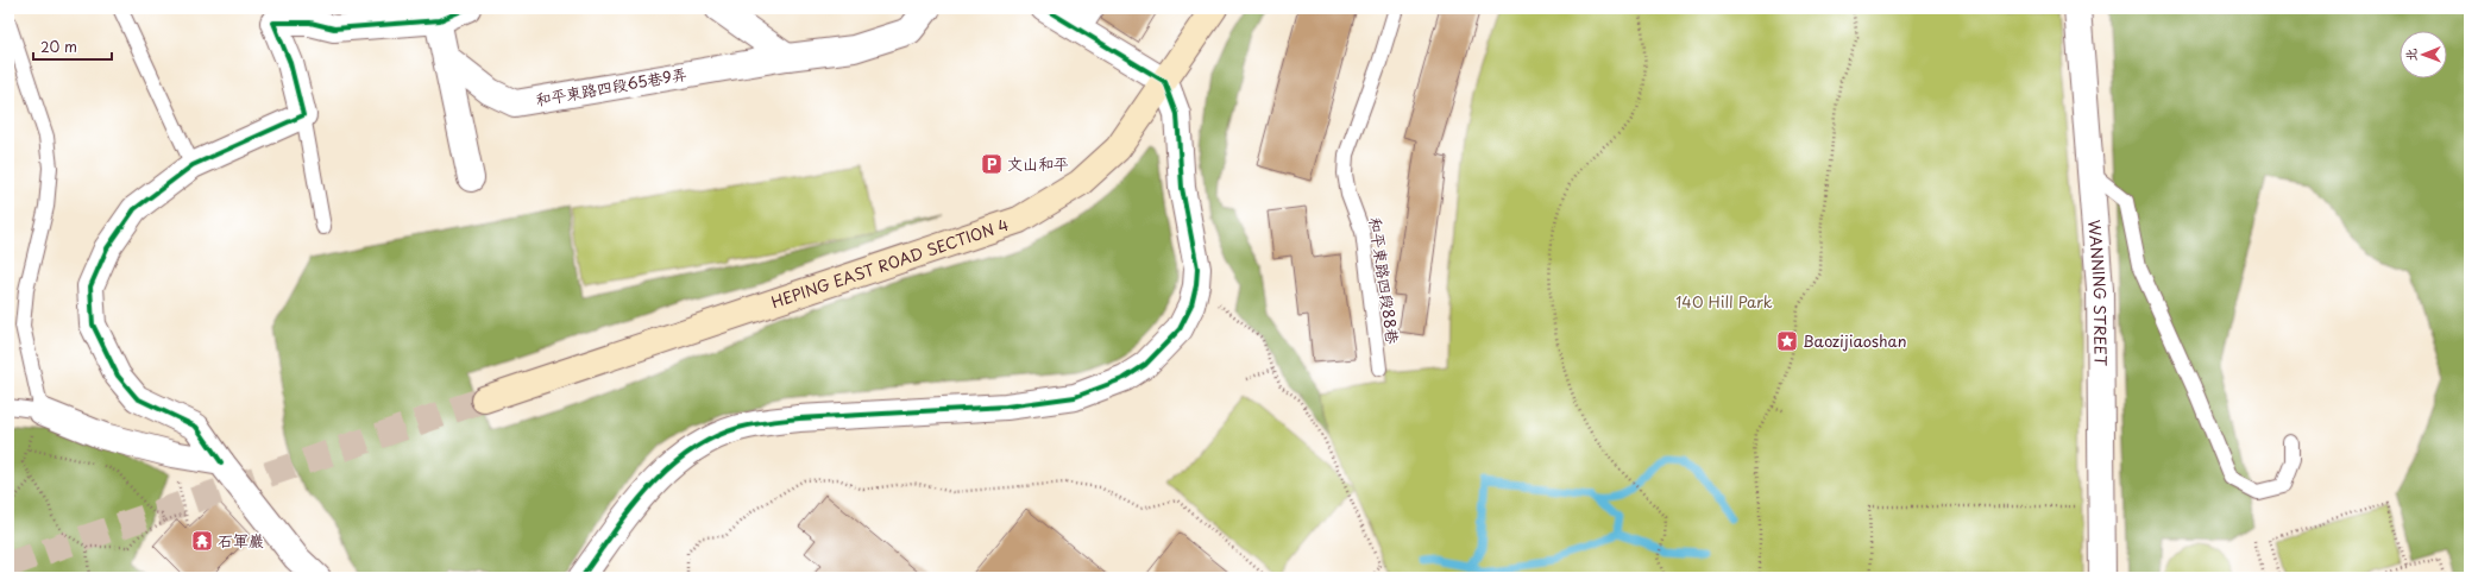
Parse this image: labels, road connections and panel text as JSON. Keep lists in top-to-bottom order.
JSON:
{
  "streets": {
    "main road": ["HEPING EAST ROAD SECTION 4"],
    "street": ["和平東路四段65巷9弄", "WANNING STREET"],
    "lane": ["和平東路四段88巷"]
  },
  "parks": ["140 Hill Park"],
  "places": {
    "parking": ["文山和平"],
    "place": ["Baozijiaoshan"],
    "temple": ["石軍巖"]
  },
  "scale_bar": "20 m",
  "north": "left"
}
